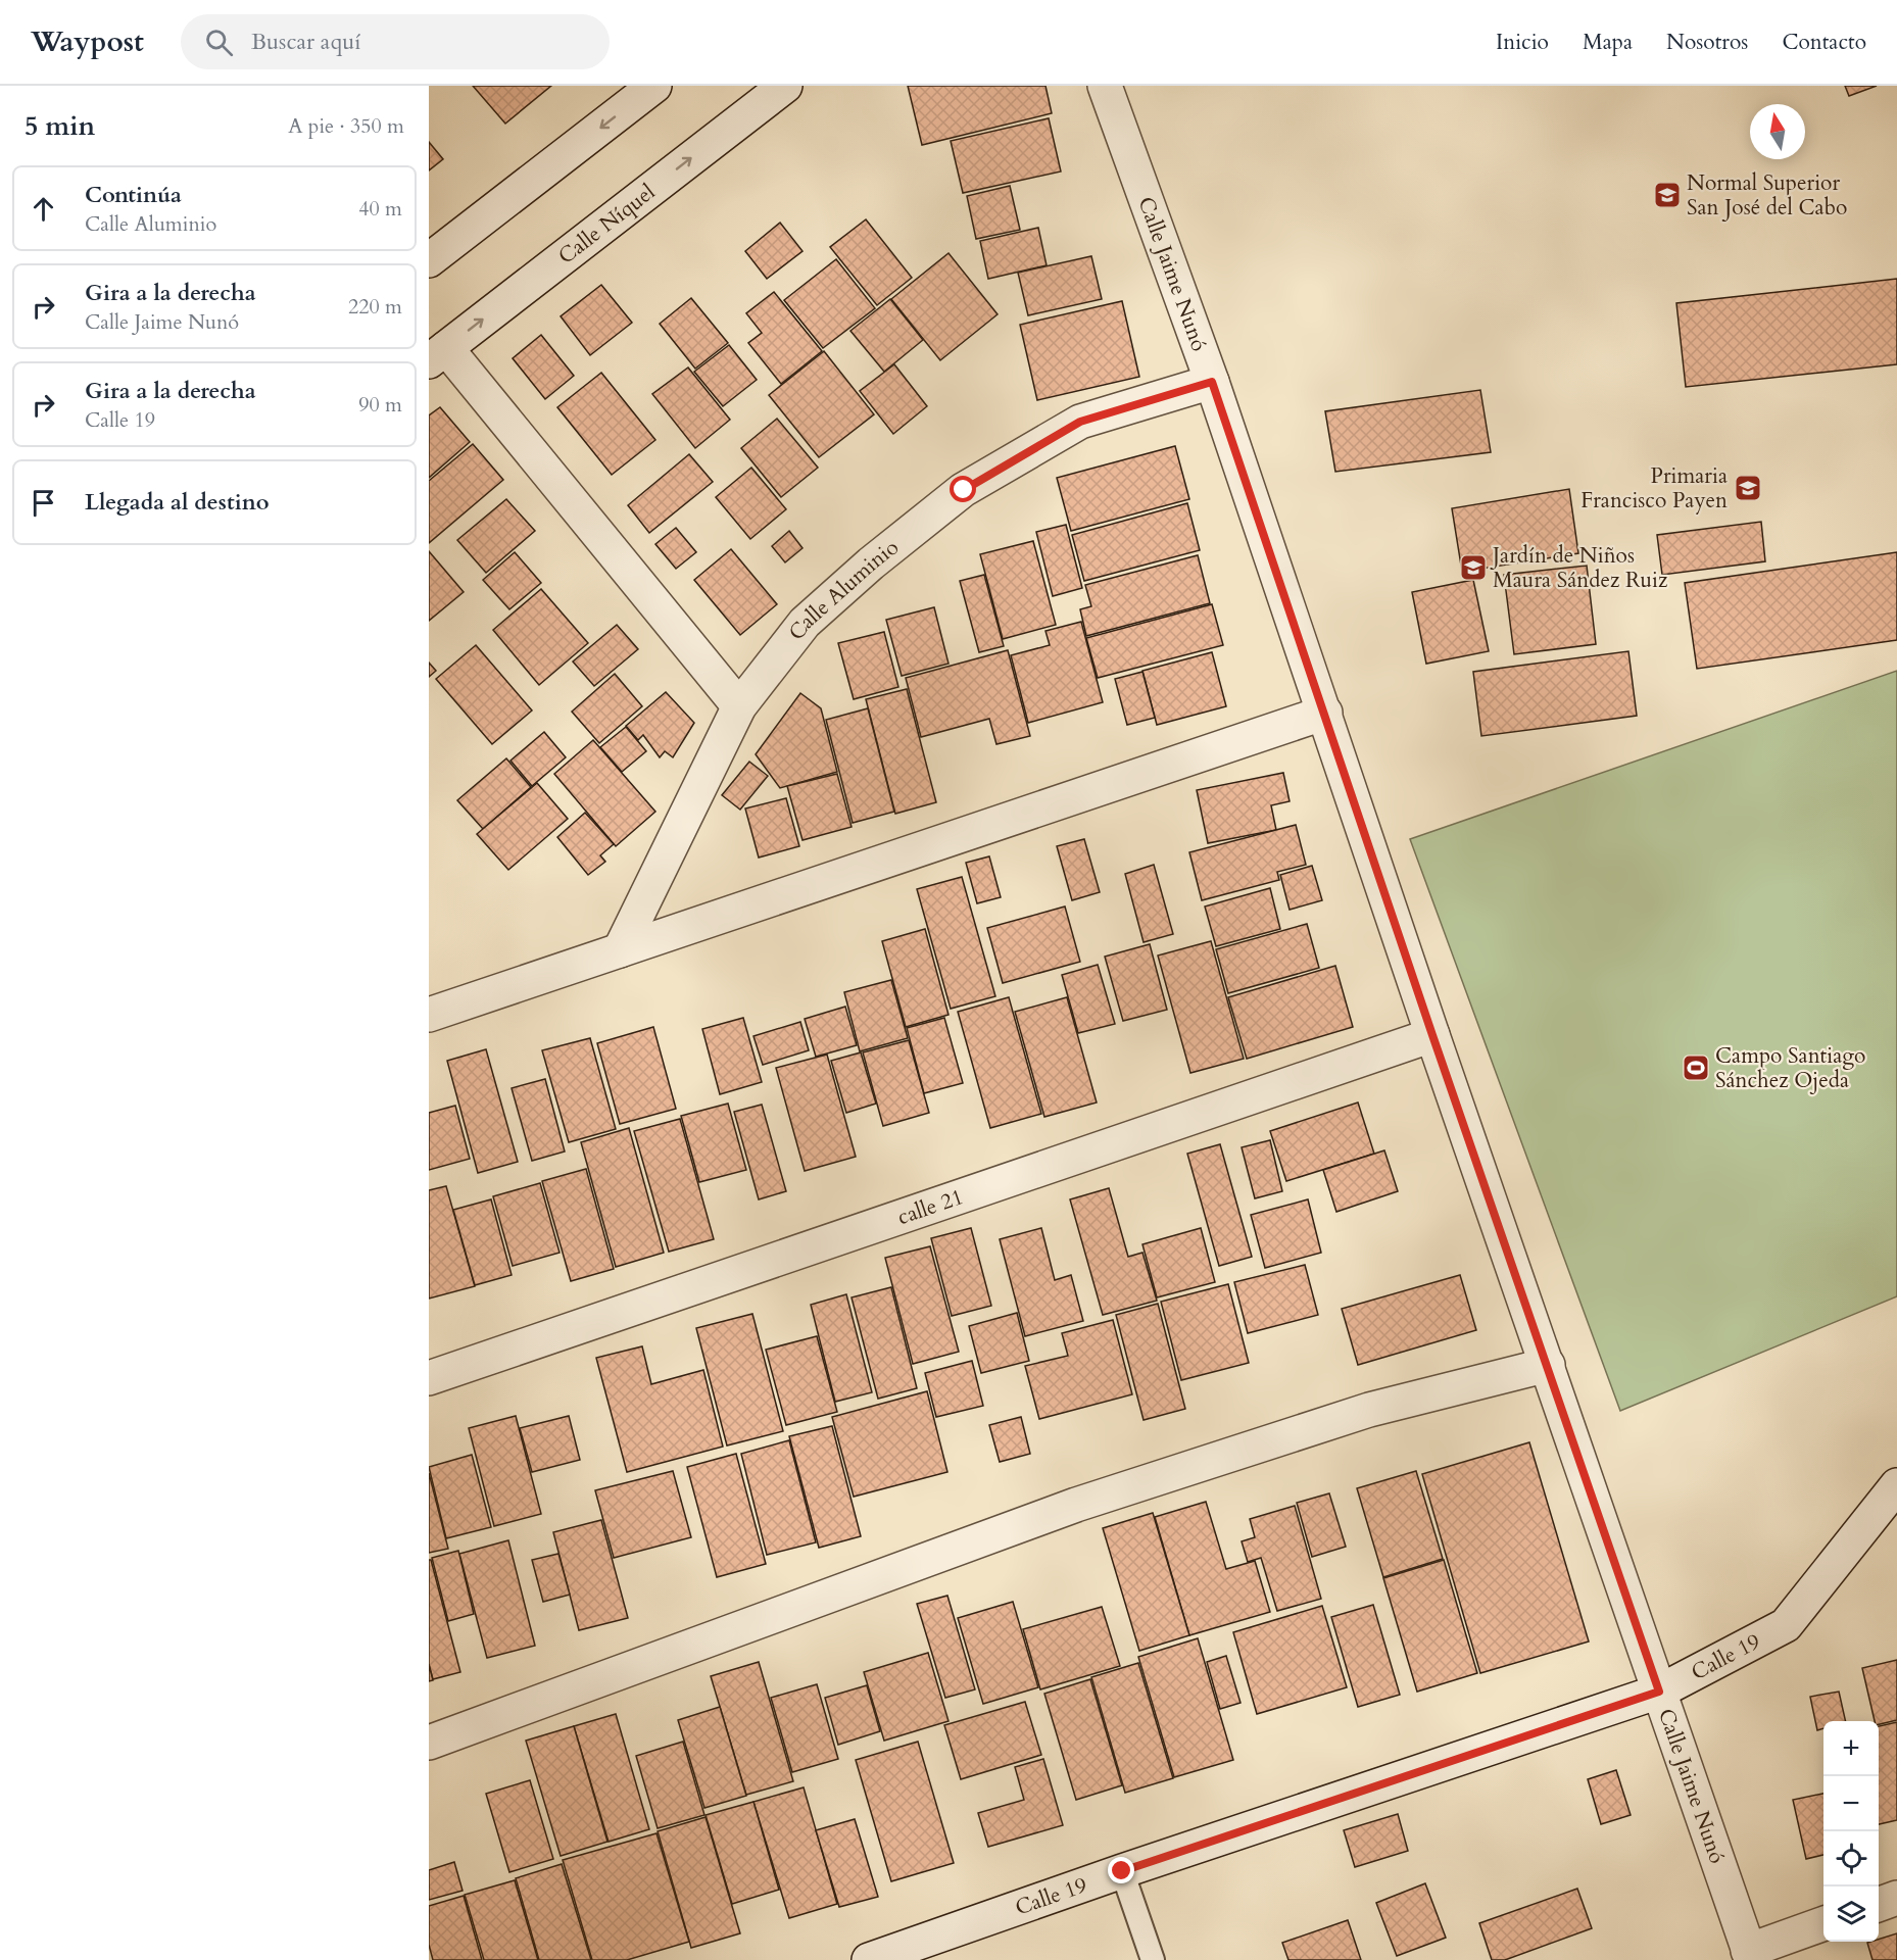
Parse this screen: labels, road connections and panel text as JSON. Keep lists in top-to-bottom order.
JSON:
{
  "streets": {
    "street": [
      "Calle Níquel",
      "Calle Jaime Nunó",
      "Calle Aluminio",
      "calle 21",
      "Calle 19"
    ]
  },
  "crossings": [
    ["Calle Jaime Nunó", "Calle Aluminio"],
    ["Calle Jaime Nunó", "calle 21"],
    ["Calle Jaime Nunó", "Calle 19"]
  ],
  "places": {
    "school or university": ["Normal Superior San José del Cabo", "Primaria Francisco Payen", "Jardín de Niños Maura Sández Ruiz"],
    "sports": ["Campo Santiago Sánchez Ojeda"]
  },
  "north": "top",
  "page": {
    "header": "Waypost",
    "search": "Buscar aquí",
    "nav": [
      "Inicio",
      "Mapa",
      "Nosotros",
      "Contacto"
    ],
    "heading": ["5 min", "A pie · 350 m"],
    "list": [
      ["Continúa", "Calle Aluminio", "40 m"],
      ["Gira a la derecha", "Calle Jaime Nunó", "220 m"],
      ["Gira a la derecha", "Calle 19", "90 m"],
      "Llegada al destino"
    ],
    "map_buttons": ["+", "−"]
  }
}
